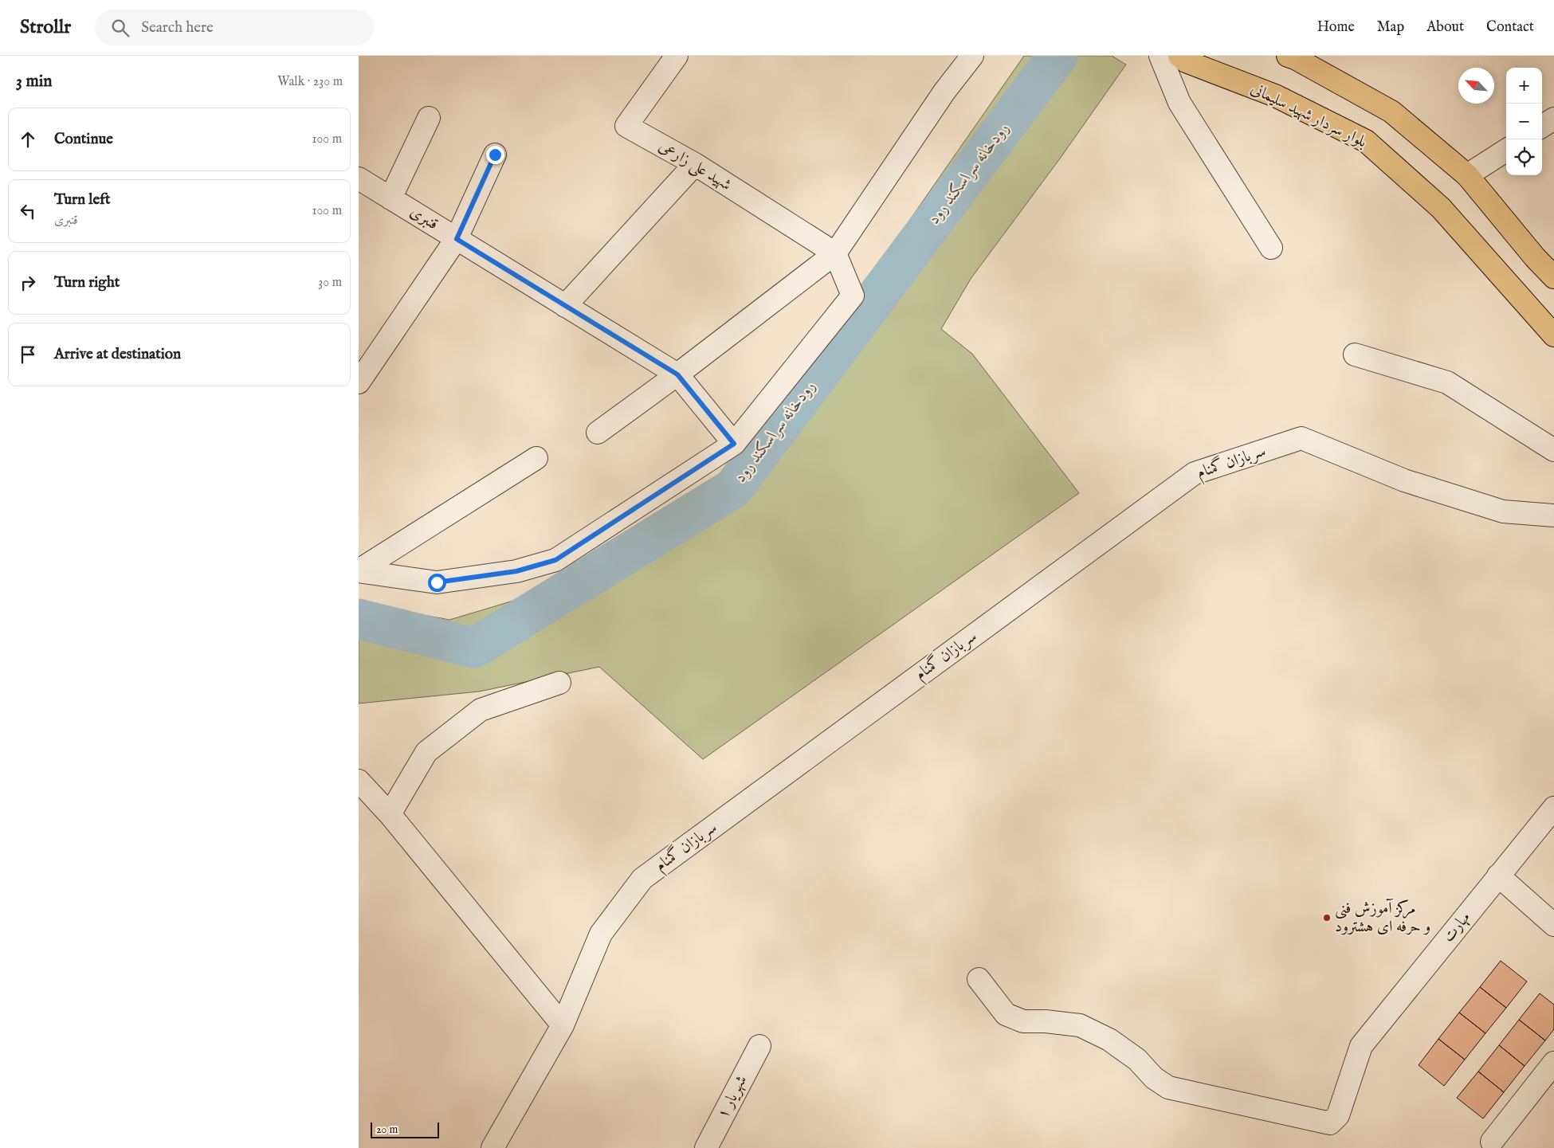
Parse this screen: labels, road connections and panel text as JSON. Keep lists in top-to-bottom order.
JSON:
{
  "streets": {
    "main road": ["بلوار سردار شهید سلیمانی"],
    "street": [
      "شهيد علی زارعی",
      "قنبری",
      "سربازان گمنام",
      "مهارت",
      "شهریار ۱"
    ]
  },
  "water": ["رودخانه سراسکند رود"],
  "places": ["مرکز آموزش فنی و حرفه ای هشترود"],
  "scale_bar": "20 m",
  "north": "top left",
  "page": {
    "header": "Strollr",
    "search": "Search here",
    "nav": [
      "Home",
      "Map",
      "About",
      "Contact"
    ],
    "heading": ["3 min", "Walk · 230 m"],
    "map_buttons": ["+", "−"],
    "list": [
      ["Continue", "100 m"],
      ["Turn left", "قنبری", "100 m"],
      ["Turn right", "30 m"],
      "Arrive at destination"
    ],
    "scale": "20 m"
  }
}
